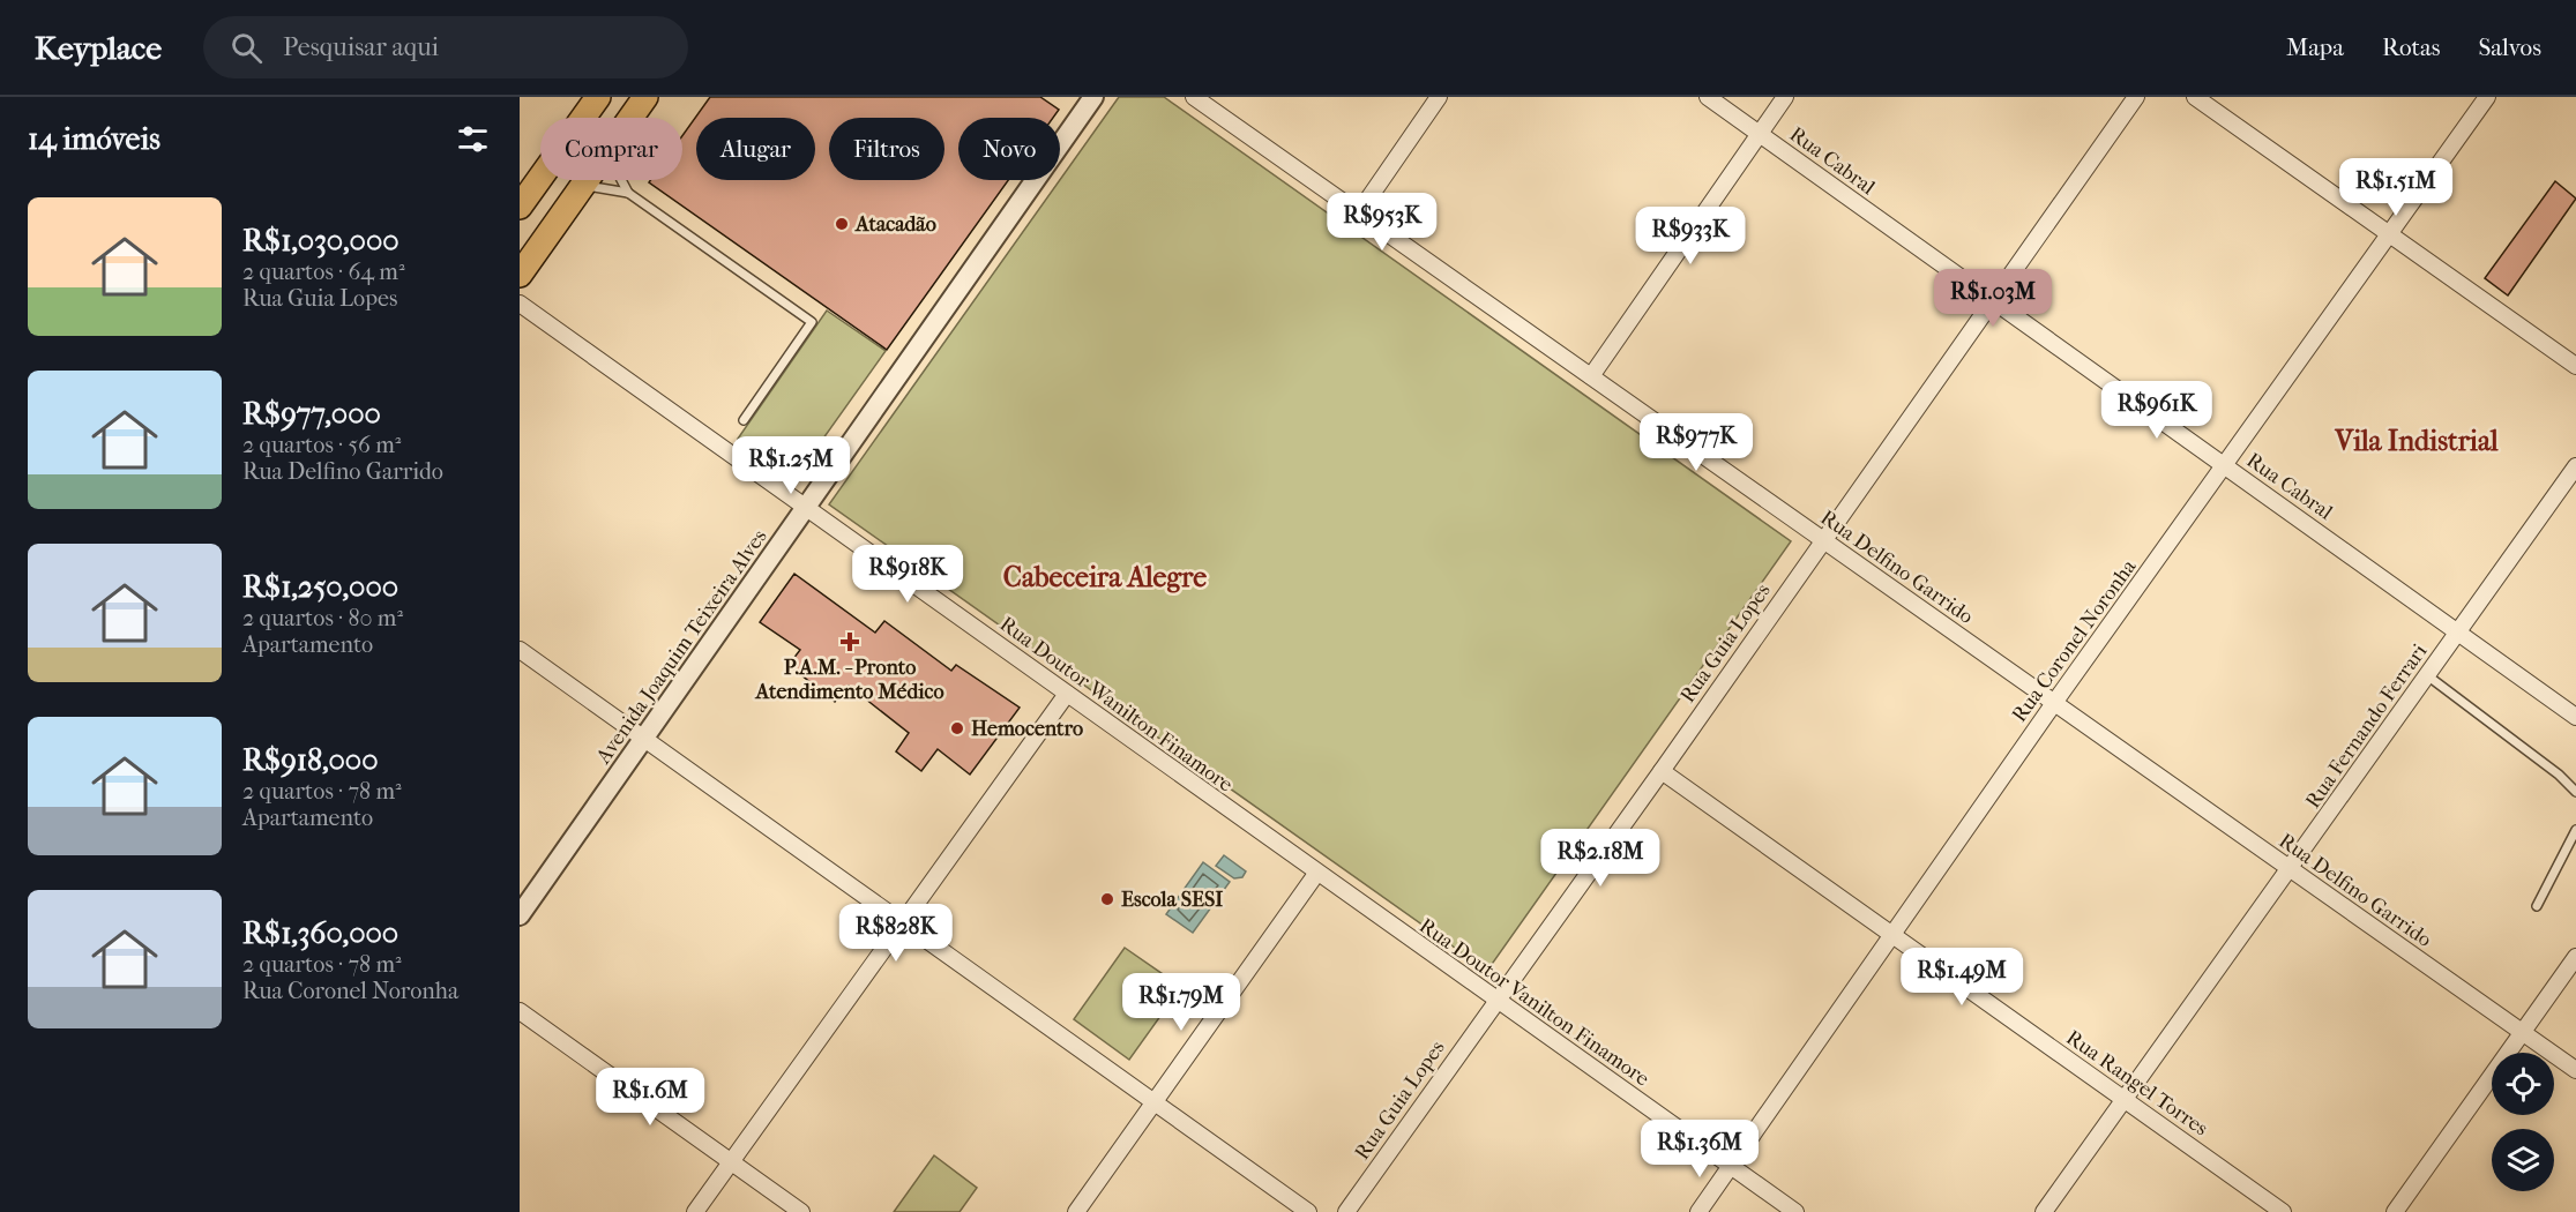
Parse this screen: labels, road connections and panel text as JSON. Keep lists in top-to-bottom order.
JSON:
{
  "streets": {
    "street": [
      "Rua Cabral",
      "Rua Delfino Garrido",
      "Rua Coronel Noronha",
      "Rua Guia Lopes",
      "Avenida Joaquim Teixeira Alves",
      "Rua Doutor Wanilton Finamore",
      "Rua Fernando Ferrari",
      "Rua Doutor Vanilton Finamore",
      "Rua Rangel Torres"
    ]
  },
  "crossings": [
    ["Rua Cabral", "Rua Coronel Noronha"],
    ["Rua Cabral", "Rua Guia Lopes"],
    ["Rua Cabral", "Rua Fernando Ferrari"],
    ["Rua Delfino Garrido", "Rua Coronel Noronha"],
    ["Rua Delfino Garrido", "Rua Guia Lopes"],
    ["Rua Delfino Garrido", "Rua Fernando Ferrari"],
    ["Rua Coronel Noronha", "Rua Doutor Vanilton Finamore"],
    ["Rua Coronel Noronha", "Rua Rangel Torres"],
    ["Rua Guia Lopes", "Rua Doutor Vanilton Finamore"],
    ["Rua Guia Lopes", "Rua Rangel Torres"],
    ["Avenida Joaquim Teixeira Alves", "Rua Doutor Wanilton Finamore"],
    ["Rua Doutor Wanilton Finamore", "Rua Doutor Vanilton Finamore"],
    ["Rua Fernando Ferrari", "Rua Rangel Torres"]
  ],
  "districts": ["Vila Indistrial", "Cabeceira Alegre"],
  "places": {
    "other": ["Atacadão", "Hemocentro", "Escola SESI"],
    "health": ["P.A.M. - Pronto Atendimento Médico"]
  },
  "page": {
    "header": "Keyplace",
    "search": "Pesquisar aqui",
    "nav": ["Mapa", "Rotas", "Salvos"],
    "heading": "14 imóveis",
    "chip": [
      "Comprar",
      "Alugar",
      "Filtros",
      "Novo"
    ],
    "price": [
      "R$1.51M",
      "R$953K",
      "R$933K",
      "R$1.03M",
      "R$961K",
      "R$977K",
      "R$1.25M",
      "R$918K",
      "R$2.18M",
      "R$828K",
      "R$1.49M",
      "R$1.79M",
      "R$1.6M",
      "R$1.36M"
    ],
    "list": [
      {
        "name": "R$1,030,000",
        "note": "2 quartos · 64 m² · Rua Guia Lopes"
      },
      {
        "name": "R$977,000",
        "note": "2 quartos · 56 m² · Rua Delfino Garrido"
      },
      {
        "name": "R$1,250,000",
        "note": "2 quartos · 80 m² · Apartamento"
      },
      {
        "name": "R$918,000",
        "note": "2 quartos · 78 m² · Apartamento"
      },
      {
        "name": "R$1,360,000",
        "note": "2 quartos · 78 m² · Rua Coronel Noronha"
      }
    ]
  }
}
